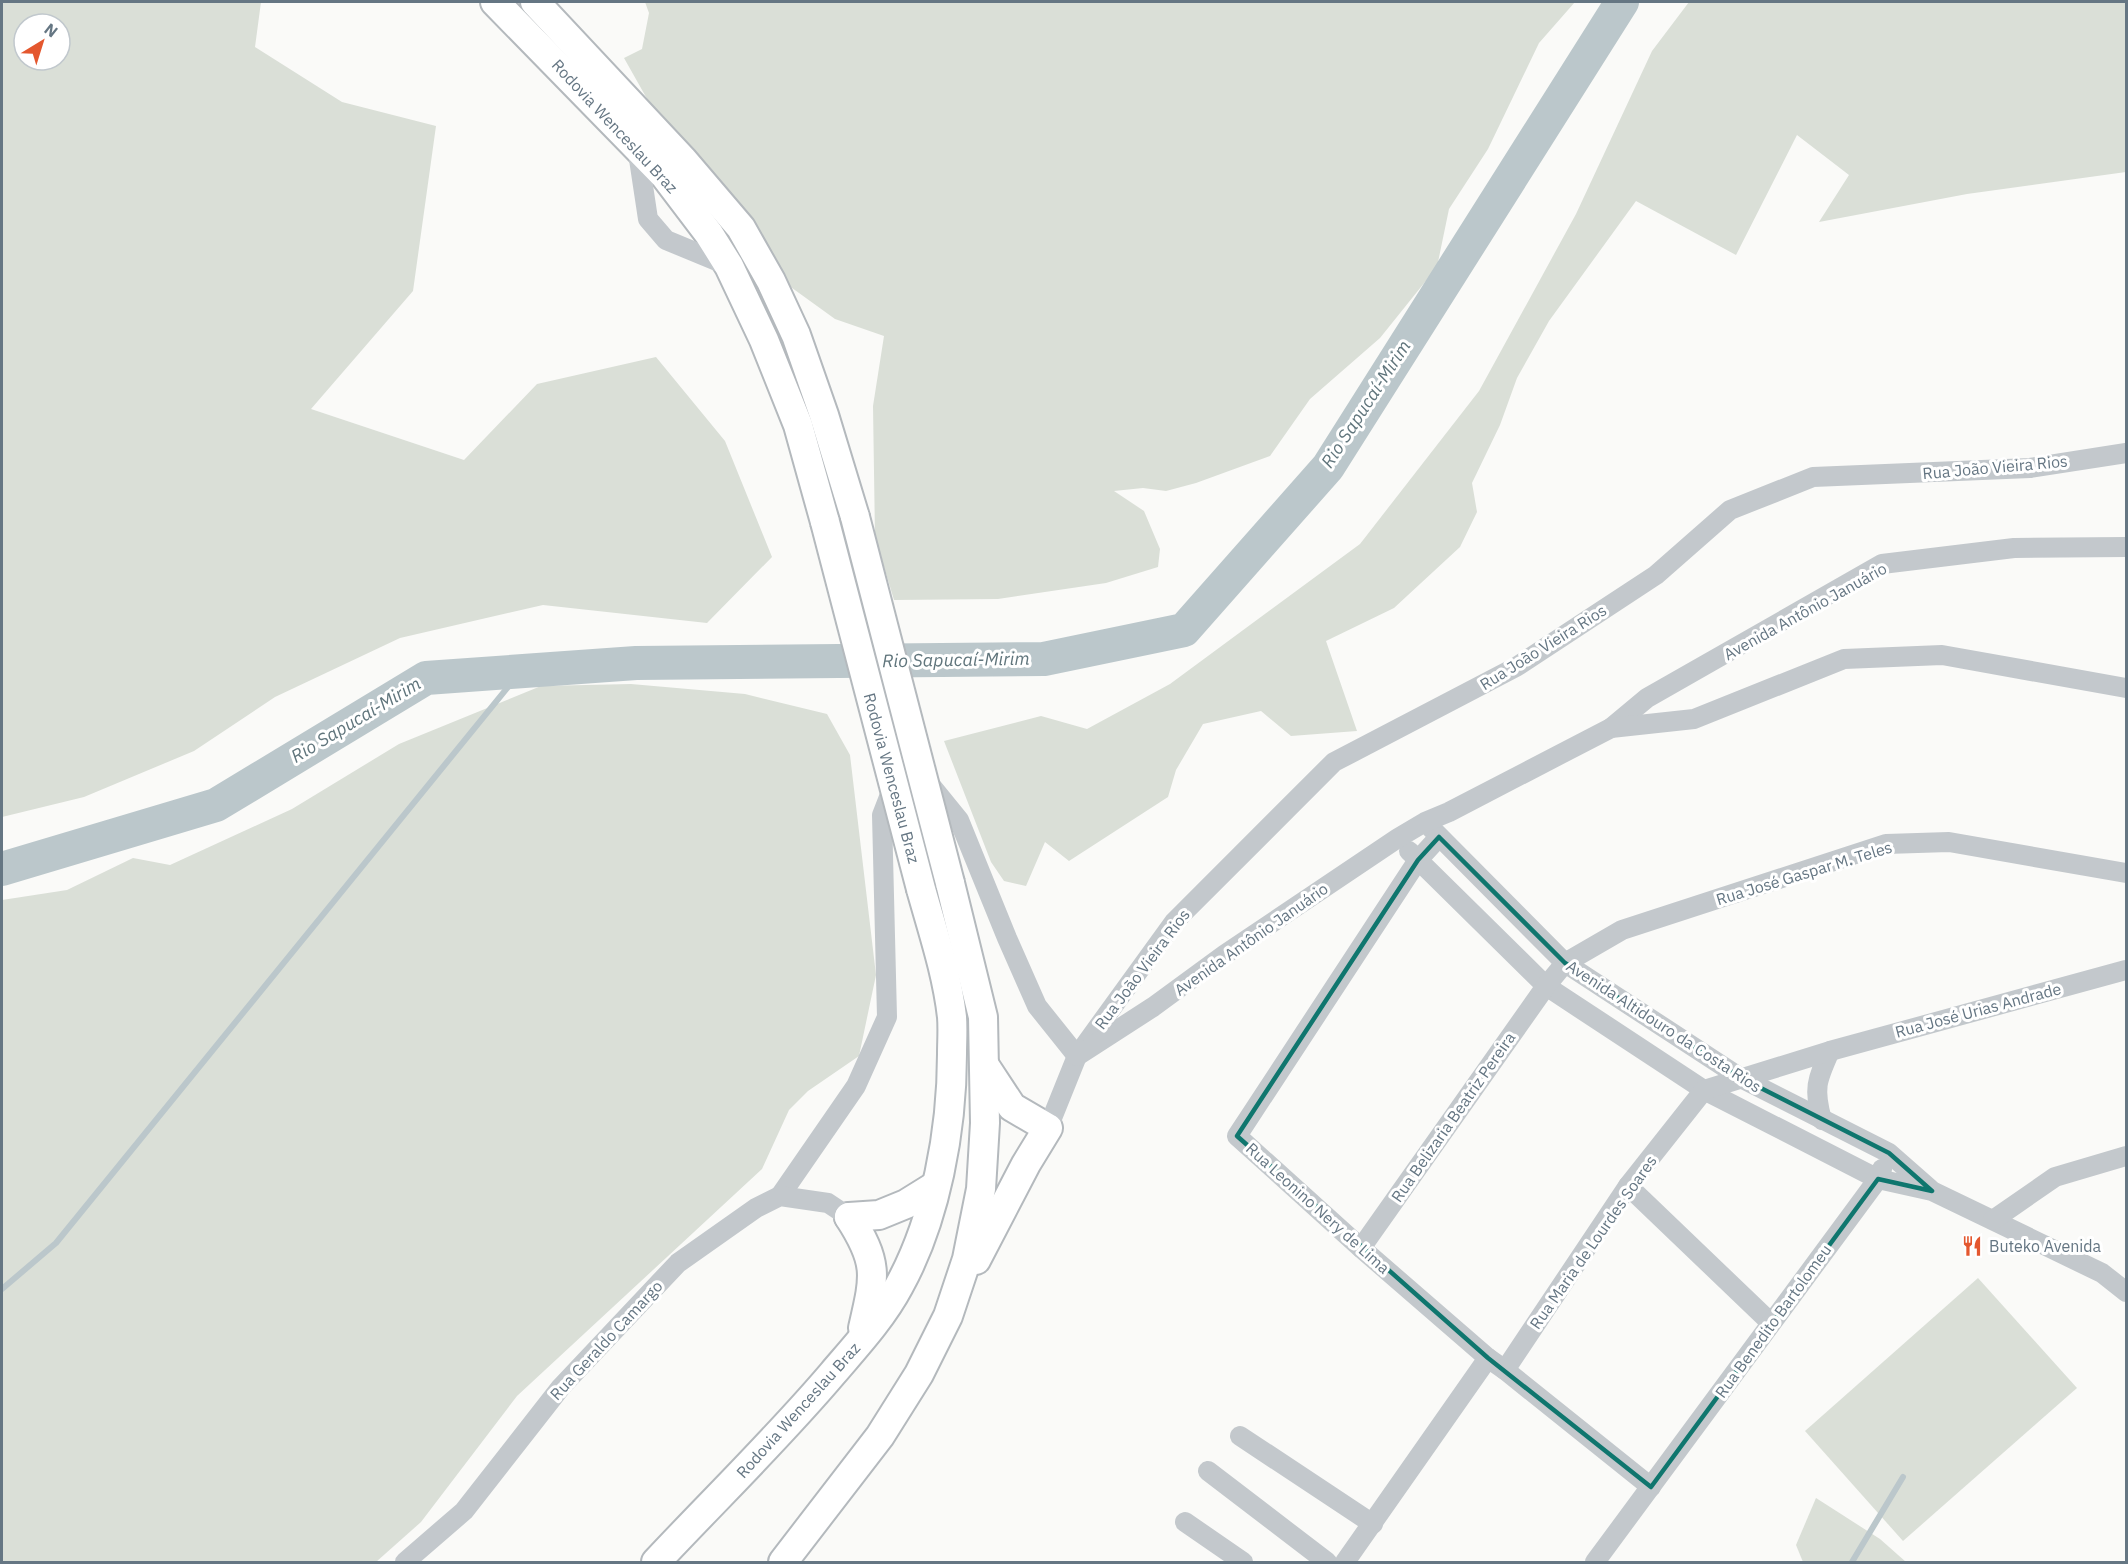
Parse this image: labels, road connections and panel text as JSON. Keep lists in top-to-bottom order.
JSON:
{
  "streets": {
    "highway": ["Rodovia Wenceslau Braz"],
    "street": [
      "Rua João Vieira Rios",
      "Avenida Antônio Januário",
      "Rua José Gaspar M. Teles",
      "Rua José Urias Andrade",
      "Avenida Altidouro da Costa Rios",
      "Rua Belizaria Beatriz Pereira",
      "Rua Leonino Nery de Lima",
      "Rua Maria de Lourdes Soares",
      "Rua Benedito Bartolomeu",
      "Rua Geraldo Camargo"
    ]
  },
  "crossings": [
    ["Rua João Vieira Rios", "Avenida Antônio Januário"],
    ["Avenida Antônio Januário", "Avenida Altidouro da Costa Rios"],
    ["Rua José Gaspar M. Teles", "Avenida Altidouro da Costa Rios"],
    ["Rua José Gaspar M. Teles", "Rua Belizaria Beatriz Pereira"],
    ["Rua José Urias Andrade", "Avenida Altidouro da Costa Rios"],
    ["Avenida Altidouro da Costa Rios", "Rua Belizaria Beatriz Pereira"],
    ["Avenida Altidouro da Costa Rios", "Rua Leonino Nery de Lima"],
    ["Avenida Altidouro da Costa Rios", "Rua Maria de Lourdes Soares"],
    ["Avenida Altidouro da Costa Rios", "Rua Benedito Bartolomeu"],
    ["Rua Belizaria Beatriz Pereira", "Rua Leonino Nery de Lima"],
    ["Rua Leonino Nery de Lima", "Rua Maria de Lourdes Soares"],
    ["Rua Leonino Nery de Lima", "Rua Benedito Bartolomeu"]
  ],
  "water": ["Rio Sapucaí-Mirim"],
  "places": {
    "restaurant": ["Buteko Avenida"]
  },
  "north": "top right"
}
